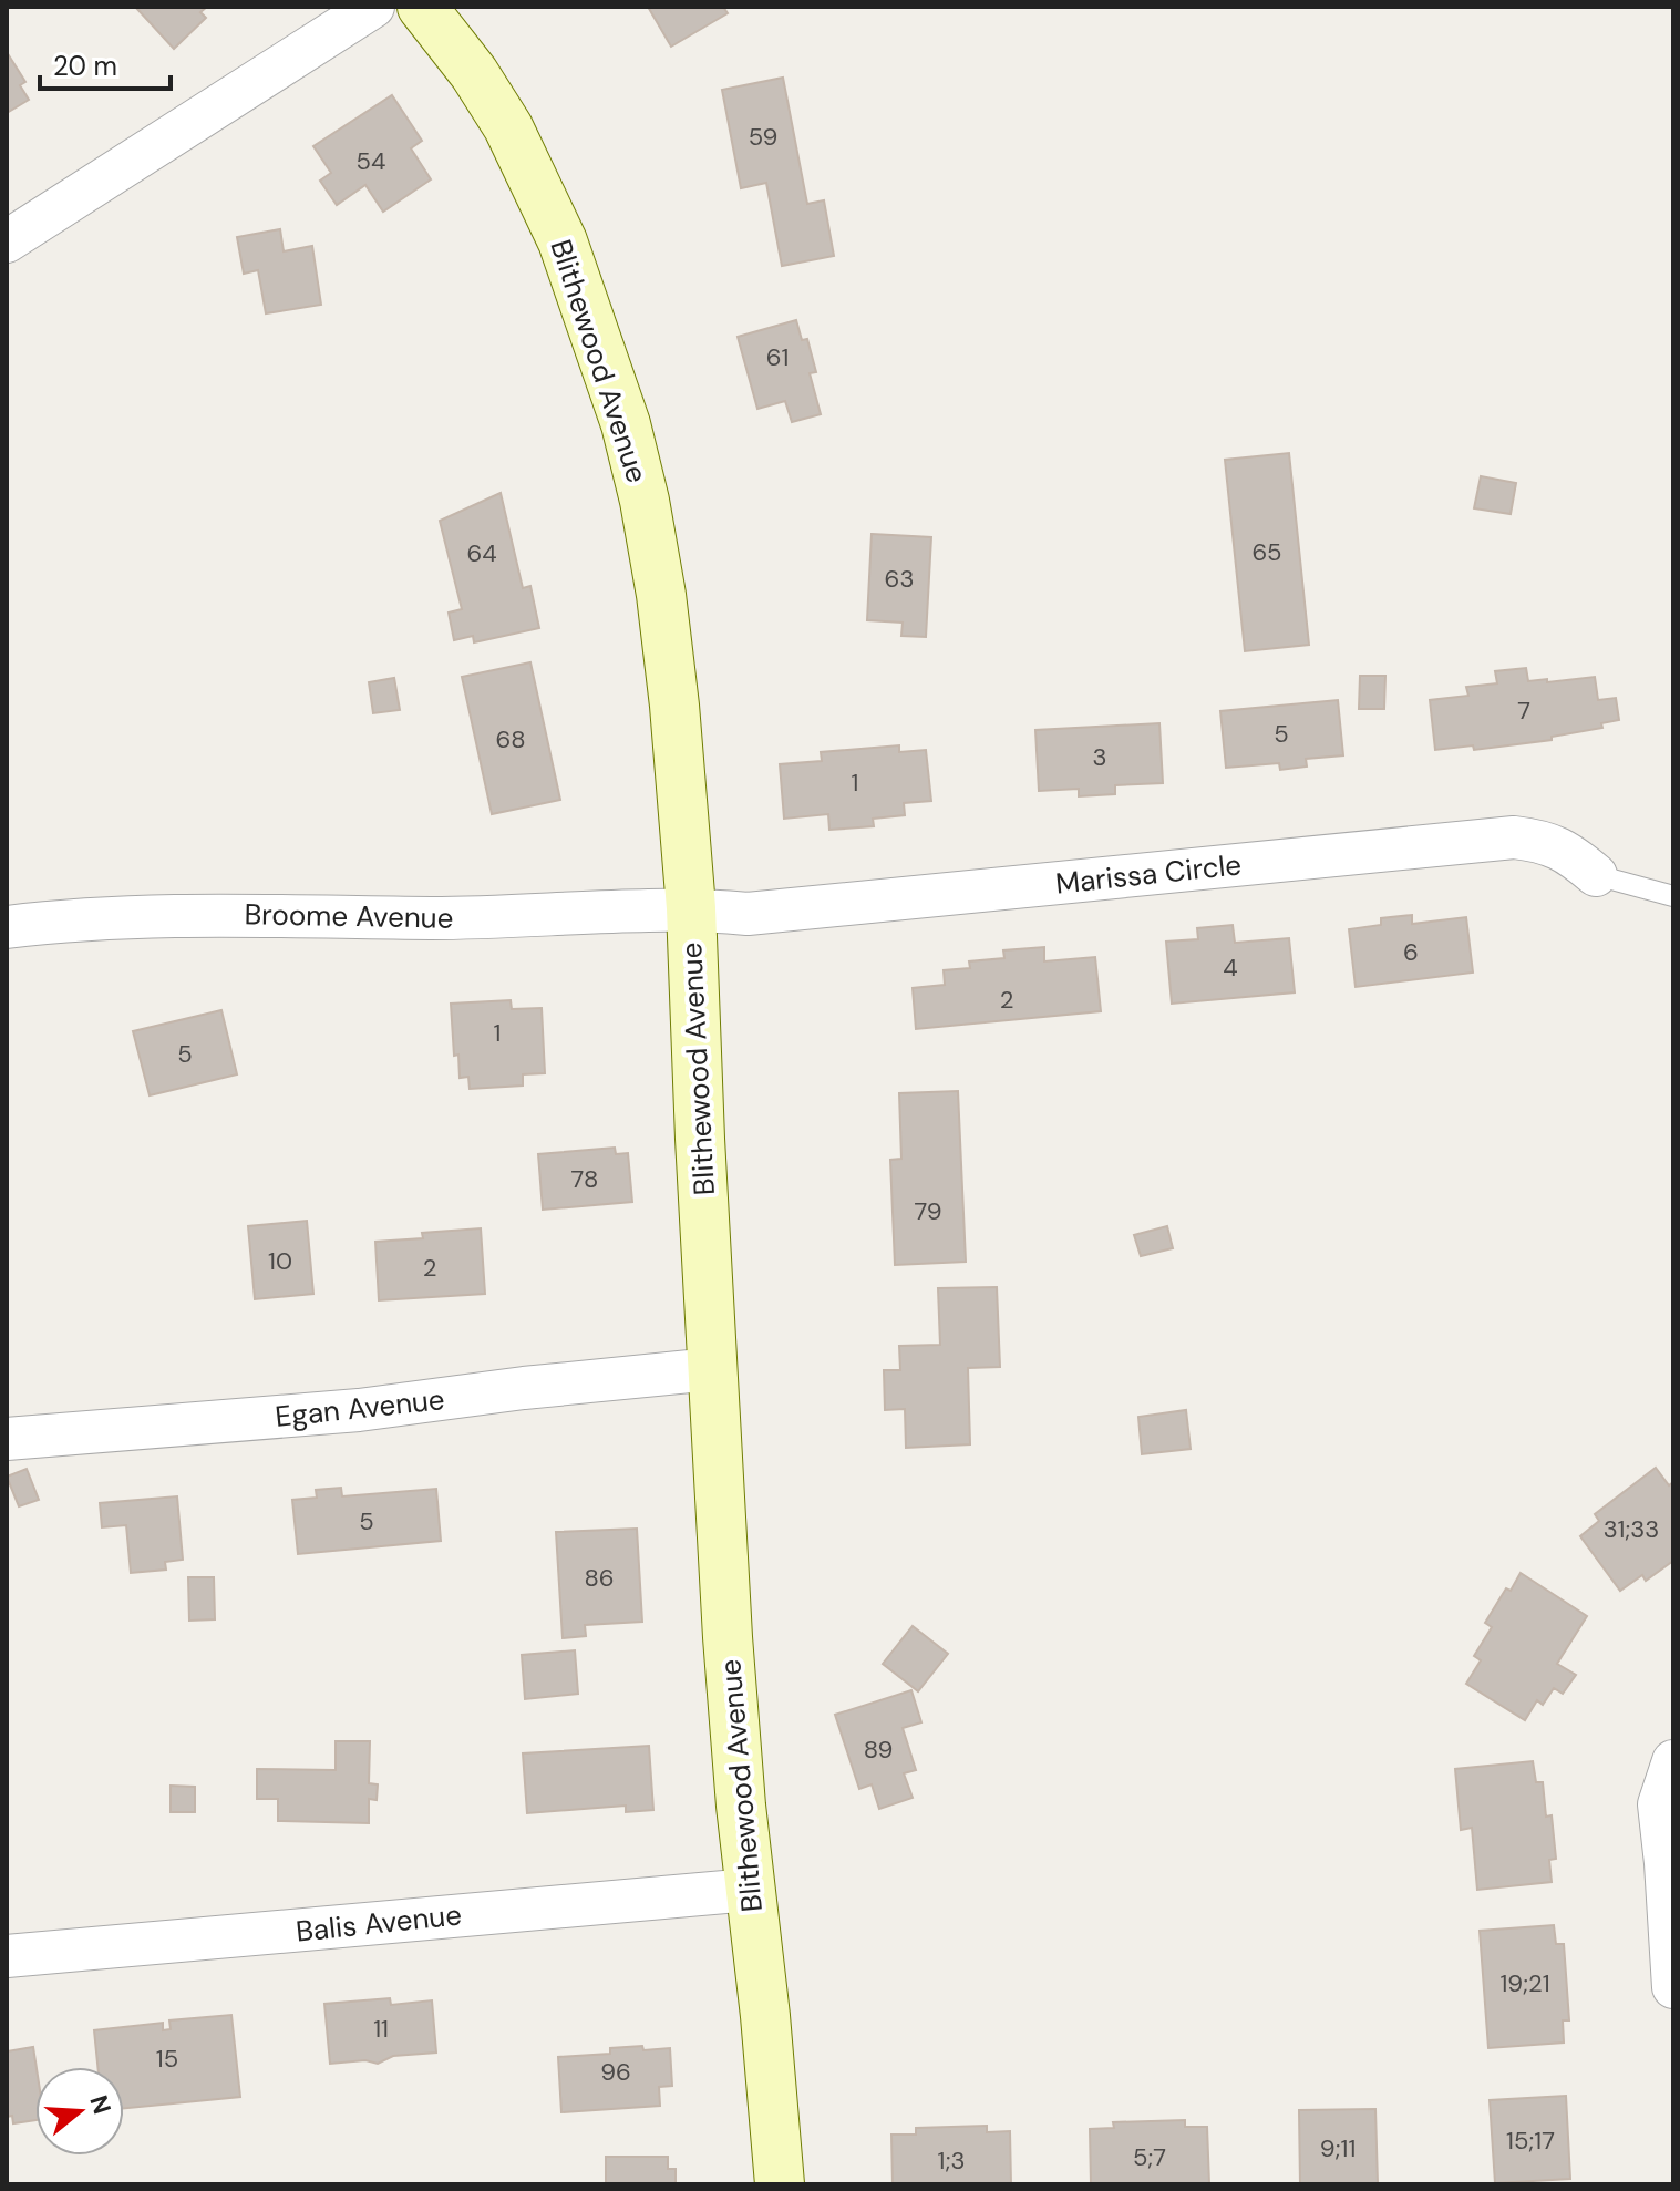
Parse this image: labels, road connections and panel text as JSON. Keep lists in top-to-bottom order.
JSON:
{
  "streets": {
    "street": [
      "Blithewood Avenue",
      "Marissa Circle",
      "Broome Avenue",
      "Egan Avenue",
      "Balis Avenue"
    ]
  },
  "crossings": [
    ["Blithewood Avenue", "Marissa Circle"],
    ["Blithewood Avenue", "Broome Avenue"],
    ["Blithewood Avenue", "Egan Avenue"],
    ["Blithewood Avenue", "Balis Avenue"],
    ["Marissa Circle", "Broome Avenue"]
  ],
  "house_numbers": [
    "59",
    "54",
    "61",
    "65",
    "64",
    "63",
    "7",
    "5",
    "68",
    "3",
    "1",
    "6",
    "4",
    "2",
    "1",
    "5",
    "78",
    "79",
    "10",
    "2",
    "5",
    "31;33",
    "86",
    "89",
    "19;21",
    "11",
    "15",
    "96",
    "15;17",
    "9;11",
    "5;7",
    "1;3"
  ],
  "scale_bar": "20 m",
  "north": "right"
}
